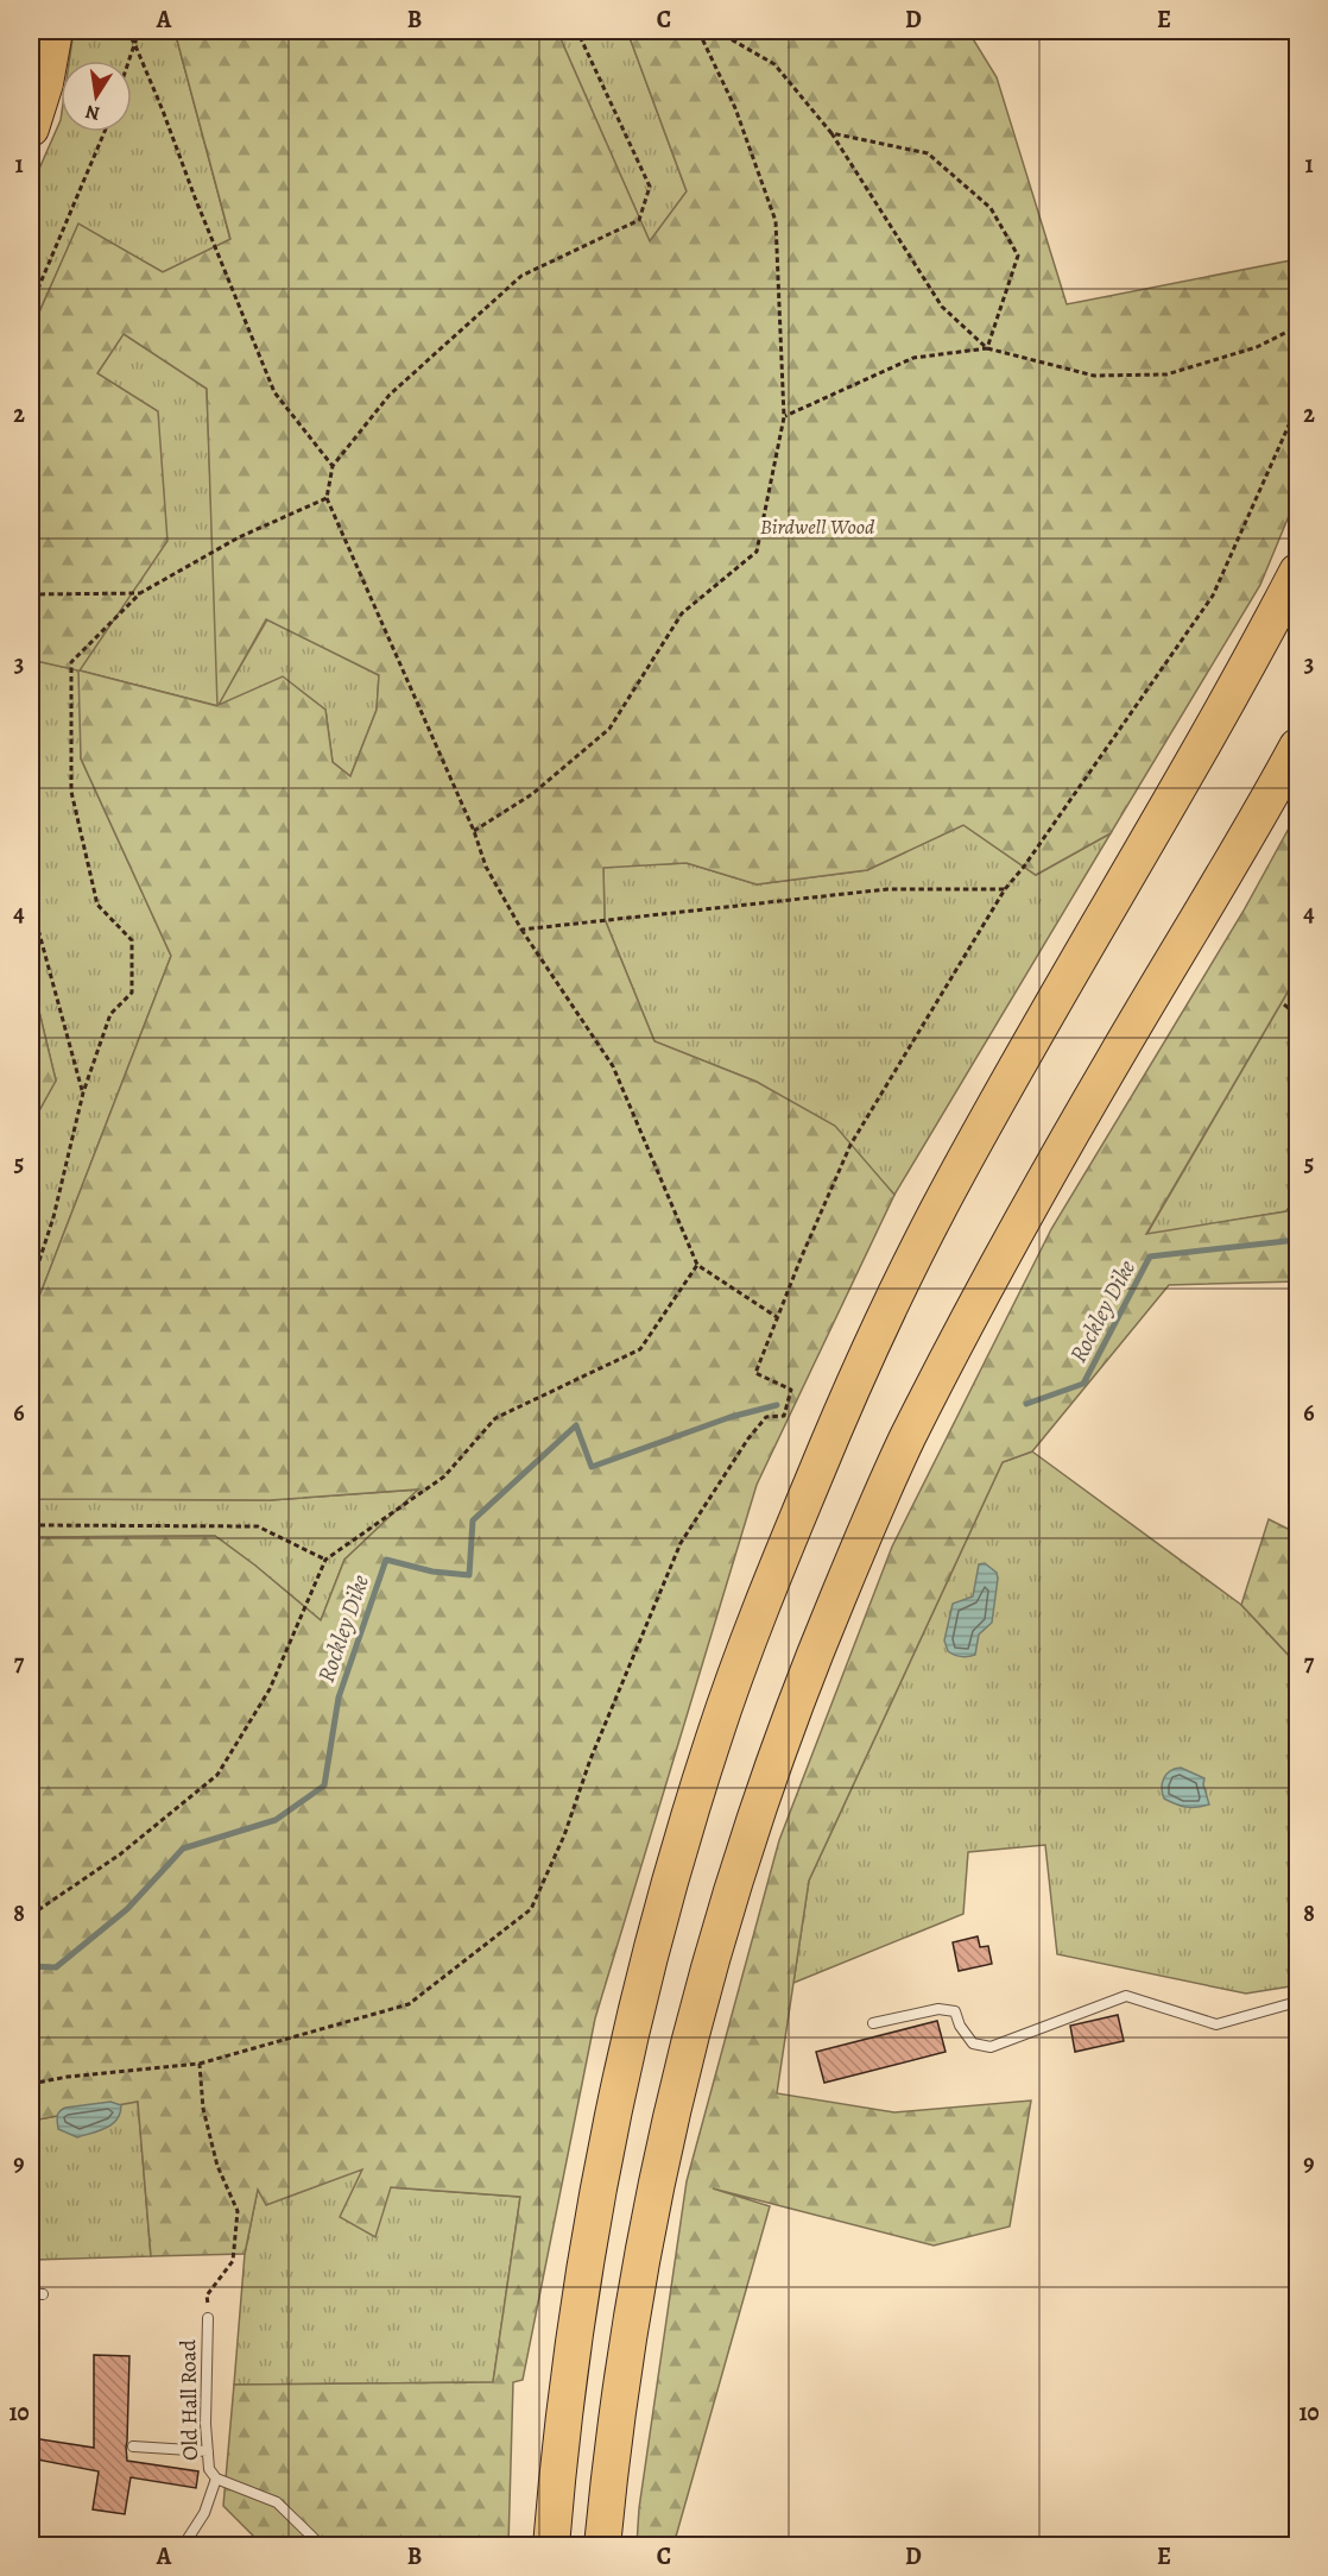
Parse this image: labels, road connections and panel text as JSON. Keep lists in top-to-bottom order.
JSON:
{
  "streets": {
    "lane": ["Old Hall Road"]
  },
  "water": ["Rockley Dike"],
  "parks": ["Birdwell Wood"],
  "north": "bottom",
  "grid": {
    "columns": [
      "A",
      "B",
      "C",
      "D",
      "E"
    ],
    "rows": [
      "1",
      "2",
      "3",
      "4",
      "5",
      "6",
      "7",
      "8",
      "9",
      "10"
    ]
  }
}
